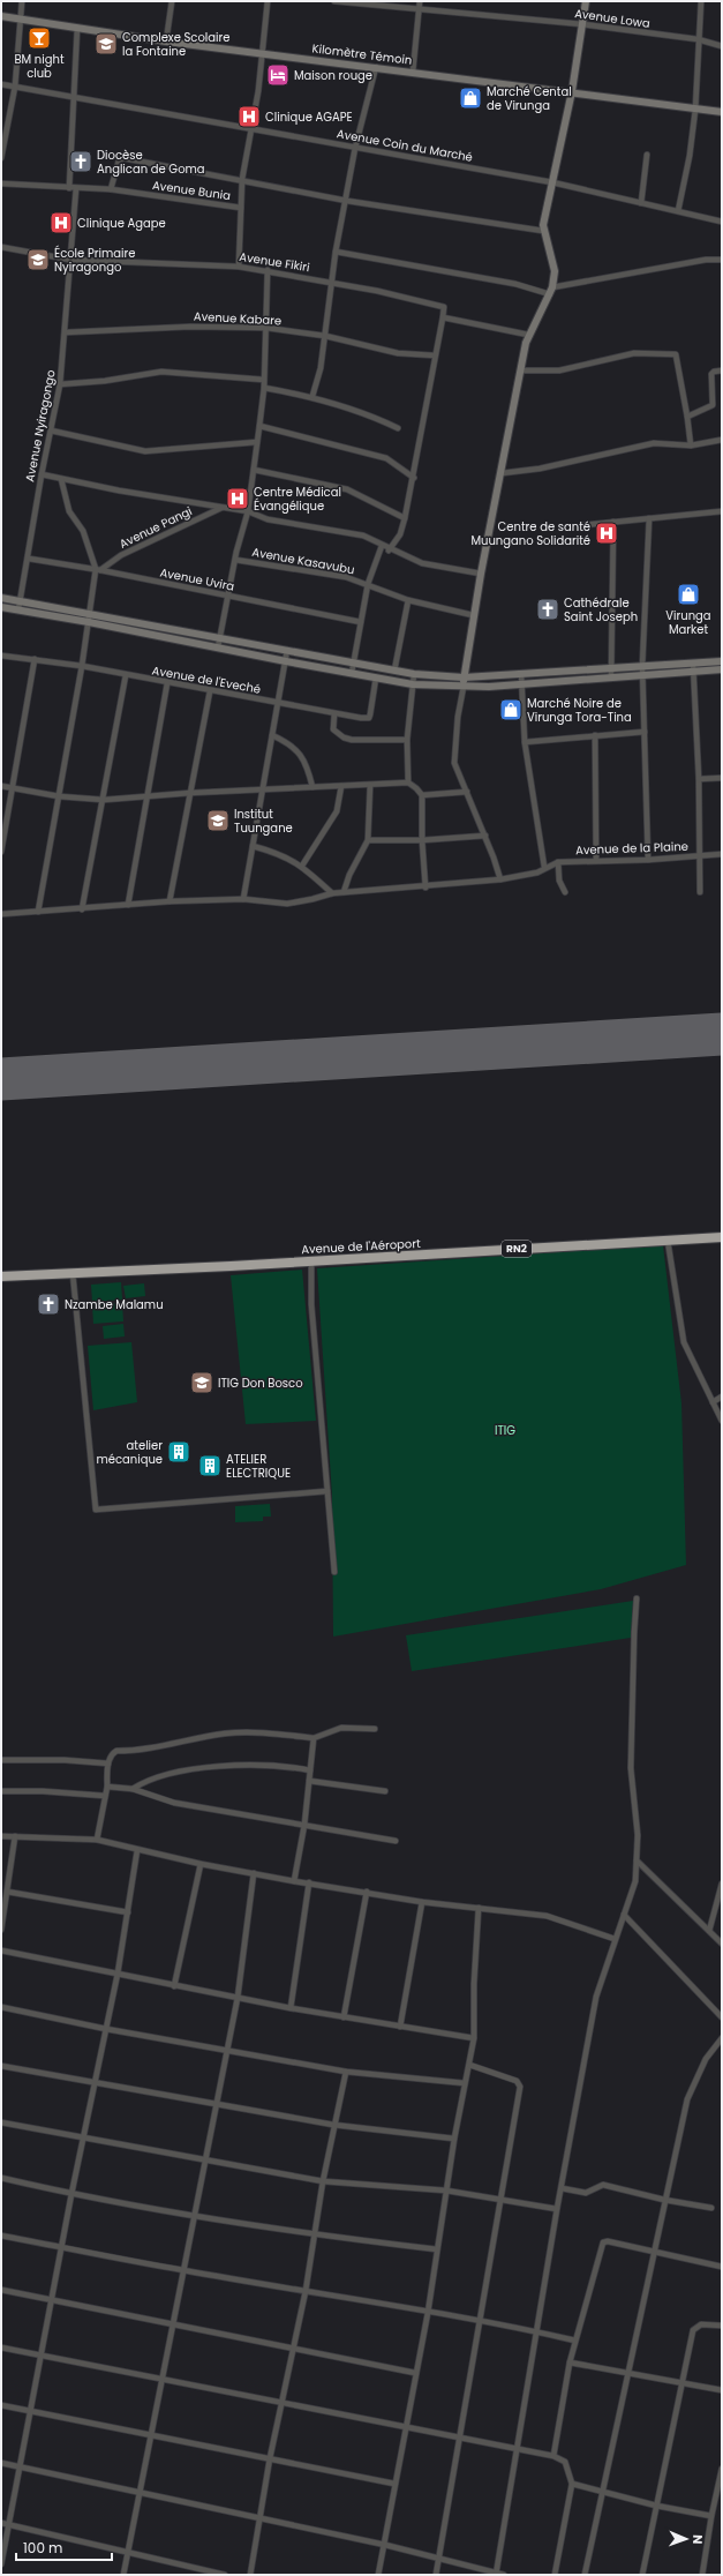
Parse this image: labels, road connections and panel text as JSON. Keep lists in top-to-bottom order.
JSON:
{
  "streets": {
    "highway": ["Avenue de l'Aéroport", "RN2"],
    "main road": ["Kilomètre Témoin"],
    "street": [
      "Avenue Lowa",
      "Avenue Coin du Marché",
      "Avenue Bunia",
      "Avenue Fikiri",
      "Avenue Kabare",
      "Avenue Nyiragongo",
      "Avenue Pangi",
      "Avenue Kasavubu",
      "Avenue Uvira",
      "Avenue de l'Eveché",
      "Avenue de la Plaine"
    ]
  },
  "crossings": [
    ["Avenue Bunia", "Avenue Nyiragongo"],
    ["Avenue Fikiri", "Avenue Nyiragongo"],
    ["Avenue Kabare", "Avenue Nyiragongo"],
    ["Avenue Nyiragongo", "Avenue Uvira"],
    ["Avenue Pangi", "Avenue Uvira"]
  ],
  "parks": ["ITIG"],
  "places": {
    "bar": ["BM night club"],
    "school or university": [
      "Complexe Scolaire la Fontaine",
      "École Primaire Nyiragongo",
      "Institut Tuungane",
      "ITIG Don Bosco"
    ],
    "hotel": ["Maison rouge"],
    "shop": ["Marché Cental de Virunga", "Virunga Market", "Marché Noire de Virunga Tora-Tina"],
    "hospital": [
      "Clinique AGAPE",
      "Clinique Agape",
      "Centre Médical Évangélique",
      "Centre de santé Muungano Solidarité"
    ],
    "church": ["Diocèse Anglican de Goma", "Cathédrale Saint Joseph", "Nzambe Malamu"],
    "building": ["atelier mécanique", "ATELIER ELECTRIQUE"]
  },
  "scale_bar": "100 m",
  "north": "right"
}
